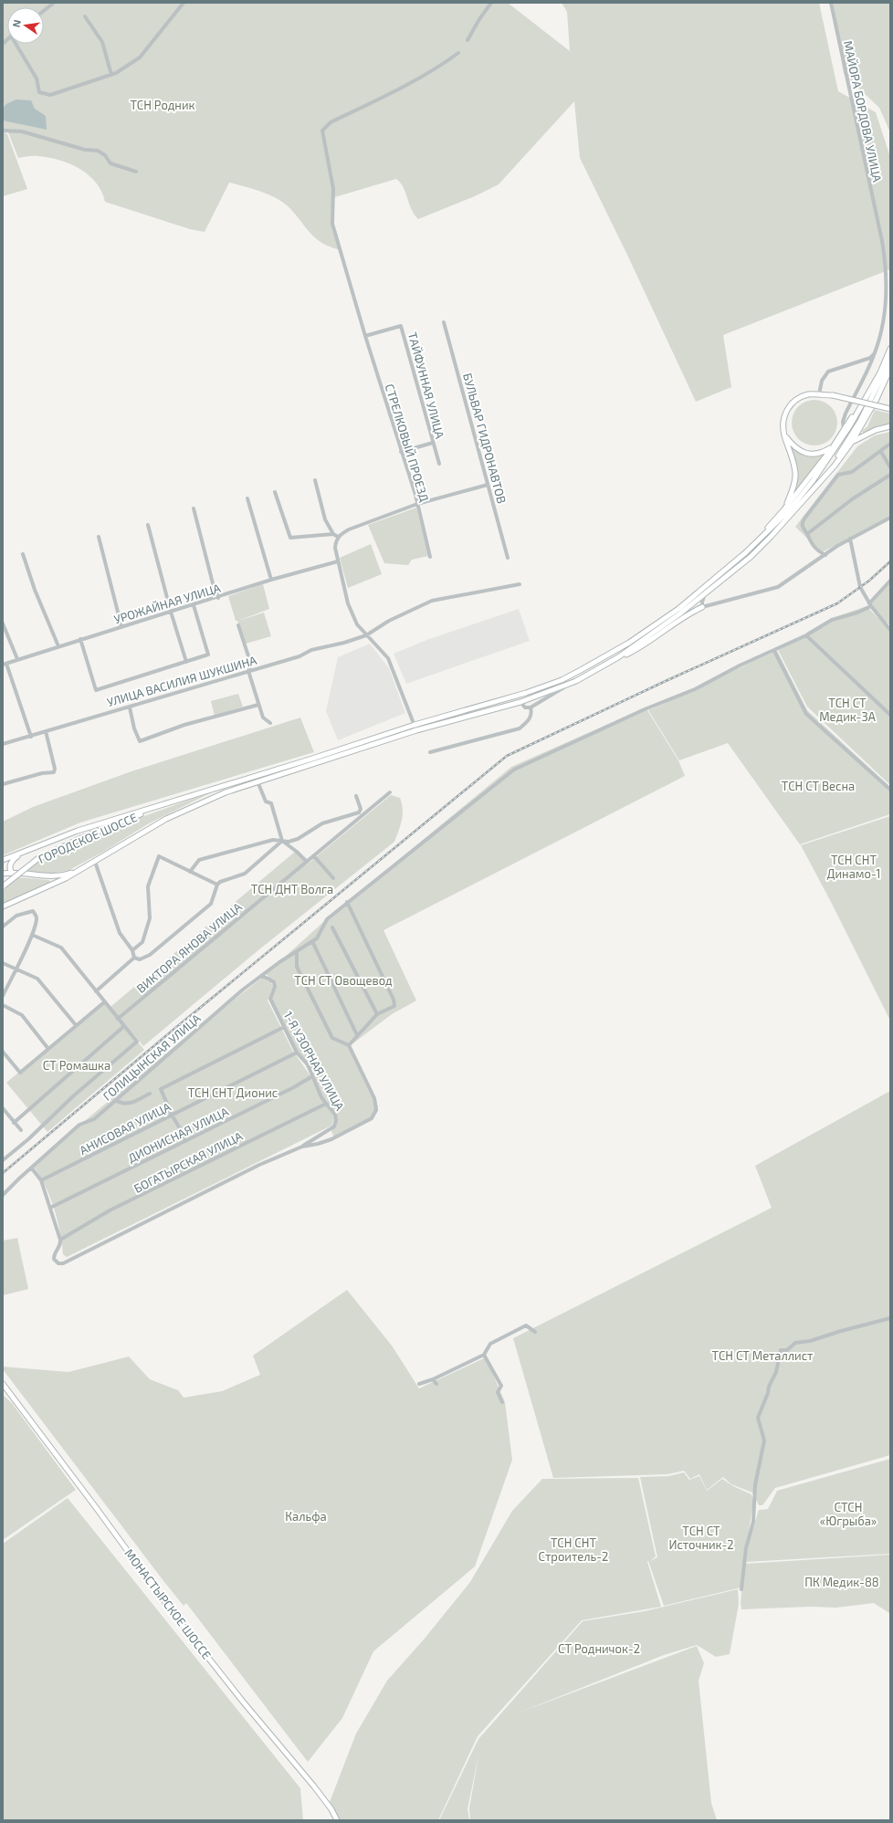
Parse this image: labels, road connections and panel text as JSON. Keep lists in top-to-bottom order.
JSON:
{
  "streets": {
    "main road": ["ГОРОДСКОЕ ШОССЕ", "МОНАСТЫРСКОЕ ШОССЕ"],
    "street": [
      "МАЙОРА БОРДОВА УЛИЦА",
      "ТАЙФУННАЯ УЛИЦА",
      "БУЛЬВАР ГИДРОНАВТОВ",
      "СТРЕЛКОВЫЙ ПРОЕЗД",
      "УРОЖАЙНАЯ УЛИЦА",
      "УЛИЦА ВАСИЛИЯ ШУКШИНА",
      "ВИКТОРА ЯНОВА УЛИЦА",
      "ГОЛИЦЫНСКАЯ УЛИЦА",
      "1-Я УЗОРНАЯ УЛИЦА",
      "АНИСОВАЯ УЛИЦА",
      "ДИОНИСНАЯ УЛИЦА",
      "БОГАТЫРСКАЯ УЛИЦА"
    ]
  },
  "crossings": [
    ["ТАЙФУННАЯ УЛИЦА", "СТРЕЛКОВЫЙ ПРОЕЗД"],
    ["ГОЛИЦЫНСКАЯ УЛИЦА", "1-Я УЗОРНАЯ УЛИЦА"],
    ["1-Я УЗОРНАЯ УЛИЦА", "АНИСОВАЯ УЛИЦА"],
    ["1-Я УЗОРНАЯ УЛИЦА", "ДИОНИСНАЯ УЛИЦА"],
    ["1-Я УЗОРНАЯ УЛИЦА", "БОГАТЫРСКАЯ УЛИЦА"]
  ],
  "parks": [
    "ТСН Родник",
    "ТСН СТ Медик-3А",
    "ТСН СТ Весна",
    "ТСН СНТ Динамо-1",
    "ТСН ДНТ Волга",
    "ТСН СТ Овощевод",
    "СТ Ромашка",
    "ТСН СНТ Дионис",
    "ТСН СТ Металлист",
    "СТСН «Югрыба»",
    "Кальфа",
    "ТСН СТ Источник-2",
    "ТСН СНТ Строитель-2",
    "ПК Медик-88",
    "СТ Родничок-2"
  ],
  "north": "left"
}
